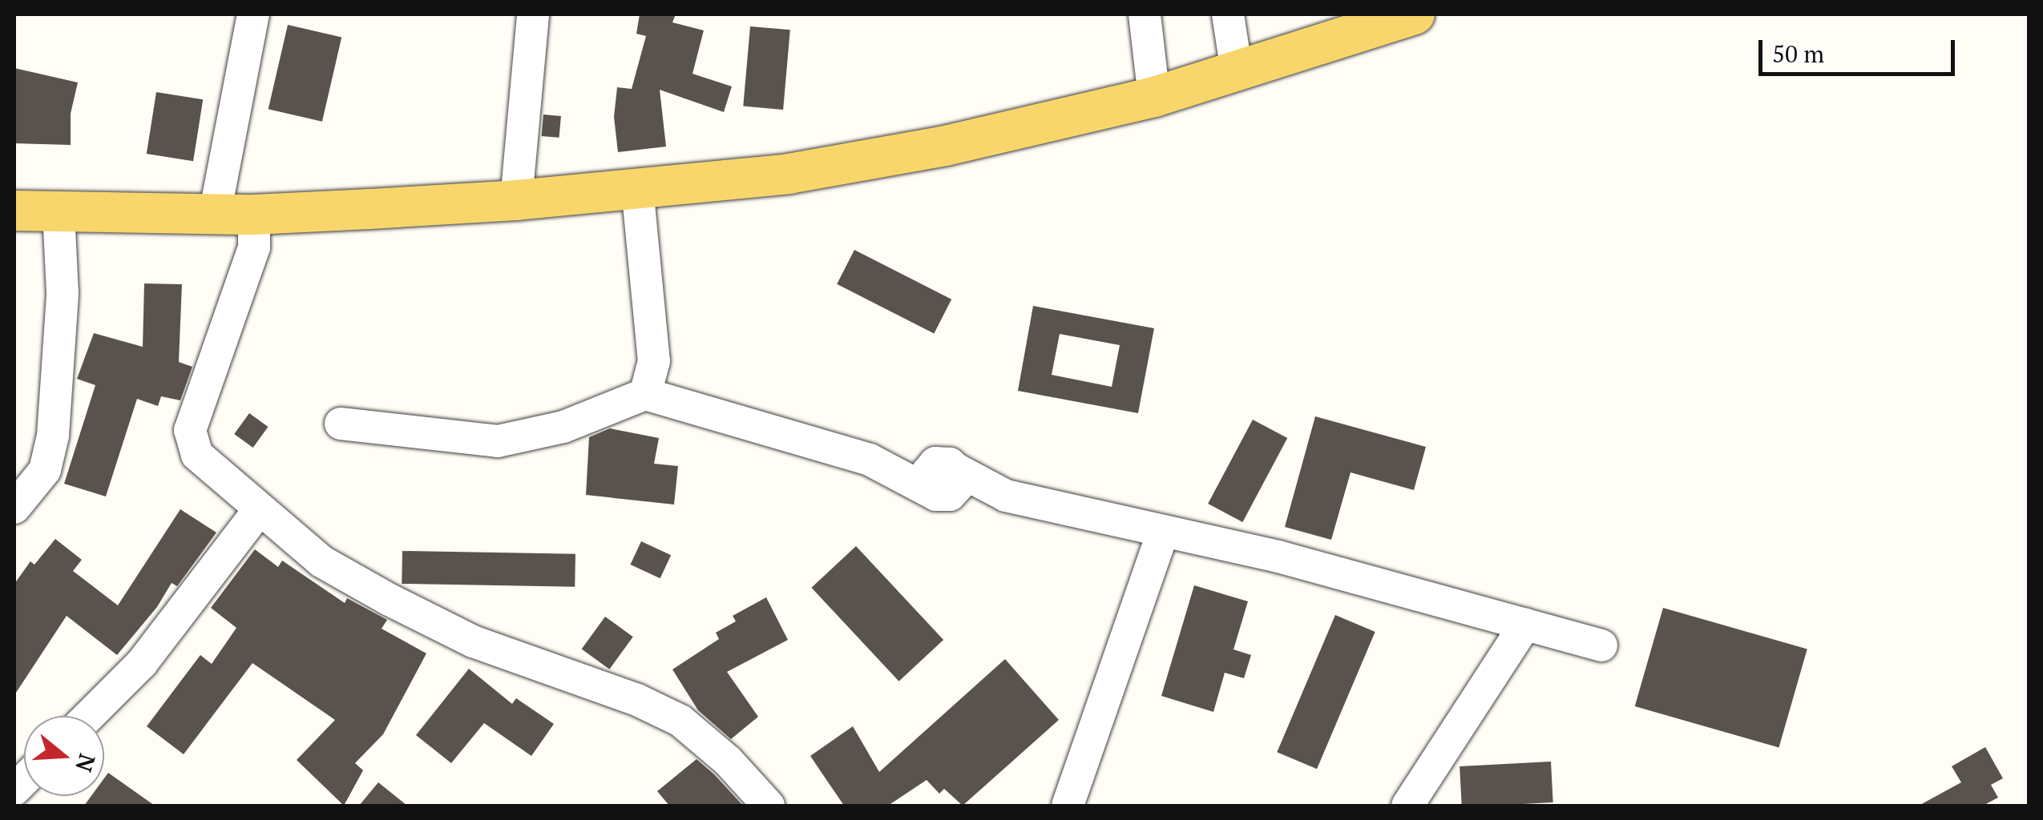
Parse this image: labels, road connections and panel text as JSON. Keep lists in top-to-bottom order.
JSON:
{
  "scale_bar": "50 m",
  "north": "right"
}
